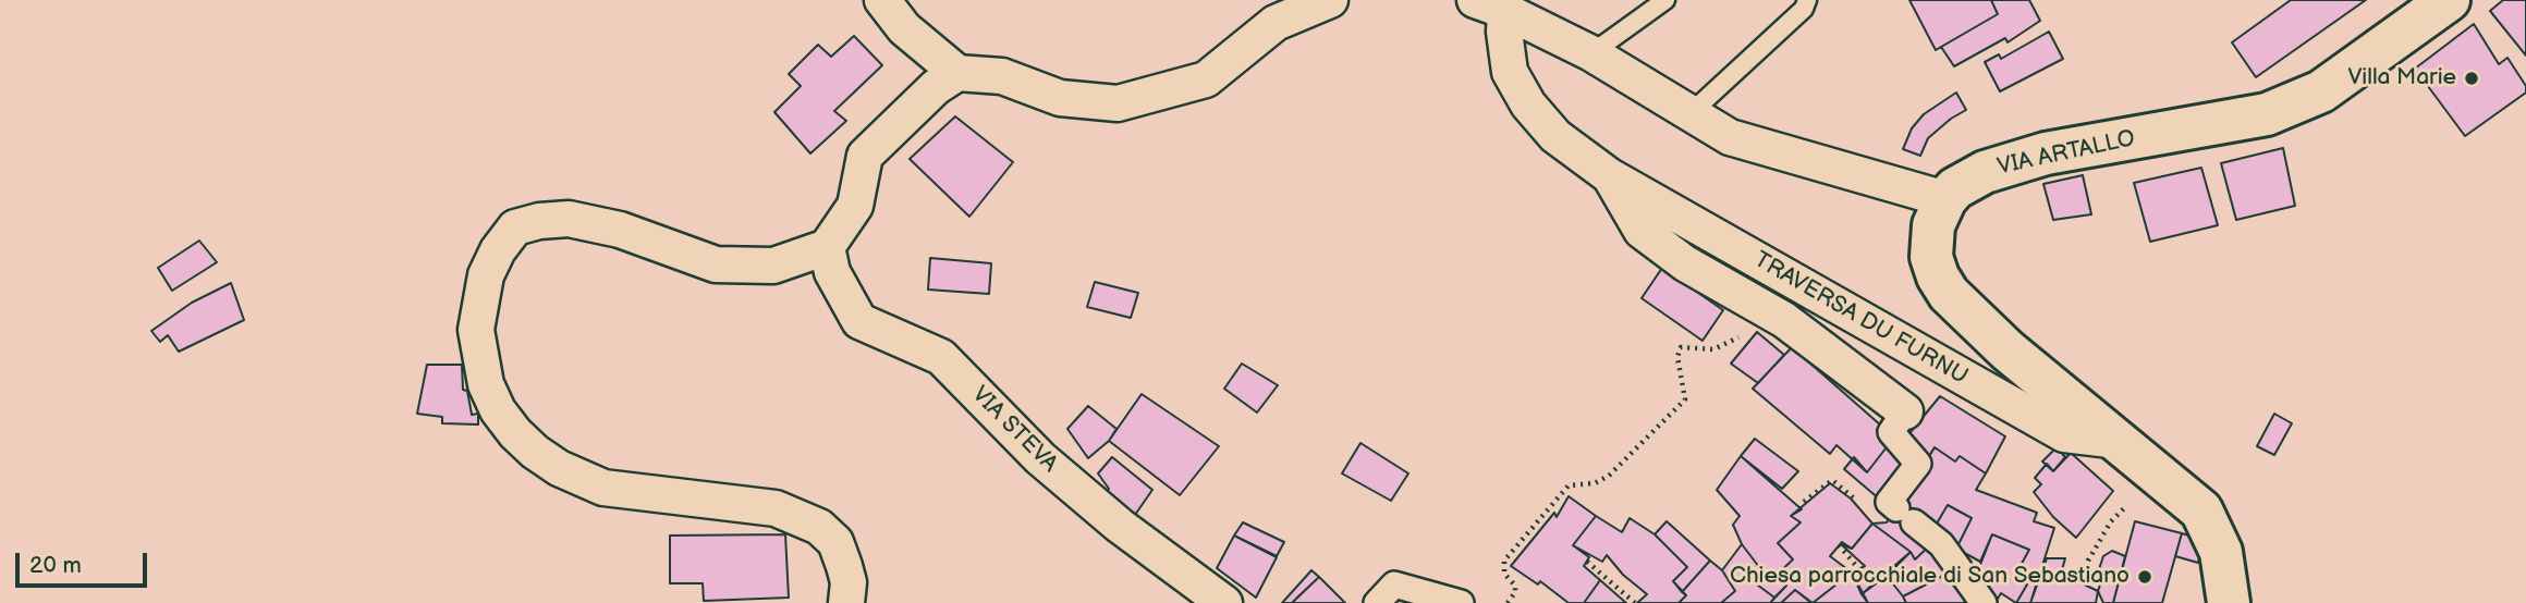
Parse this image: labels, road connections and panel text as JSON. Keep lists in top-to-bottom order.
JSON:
{
  "streets": {
    "street": ["VIA ARTALLO", "TRAVERSA DU FURNU", "VIA STEVA"]
  },
  "places": ["Villa Marie", "Chiesa parrocchiale di San Sebastiano"],
  "scale_bar": "20 m"
}
